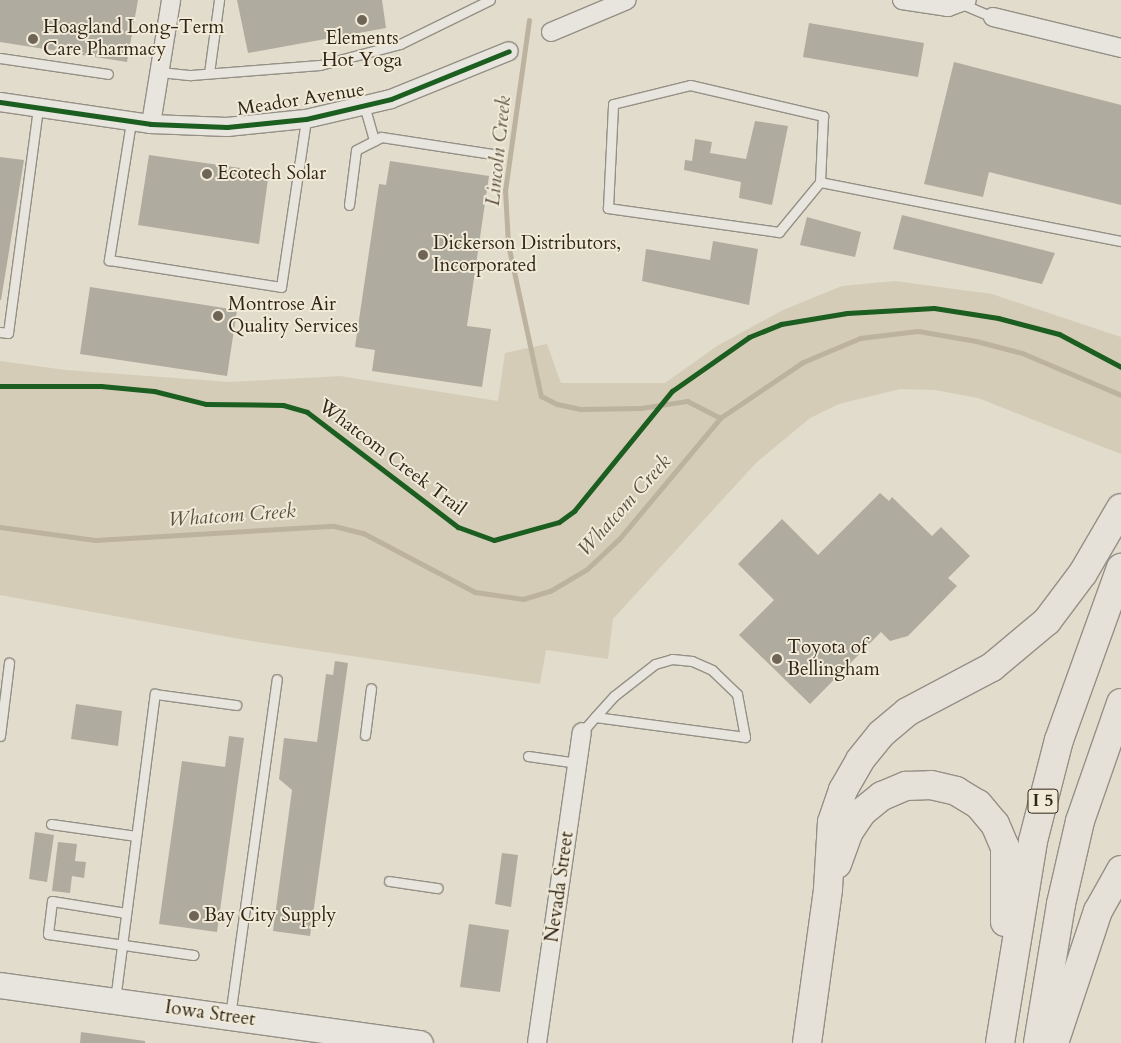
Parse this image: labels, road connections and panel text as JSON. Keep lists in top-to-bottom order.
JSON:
{
  "streets": {
    "highway": ["I 5"],
    "main road": ["Iowa Street"],
    "street": ["Meador Avenue", "Nevada Street"],
    "cycle path": ["Whatcom Creek Trail"]
  },
  "water": ["Lincoln Creek", "Whatcom Creek"],
  "places": [
    "Elements Hot Yoga",
    "Hoagland Long-Term Care Pharmacy",
    "Ecotech Solar",
    "Dickerson Distributors, Incorporated",
    "Montrose Air Quality Services",
    "Toyota of Bellingham",
    "Bay City Supply"
  ]
}
